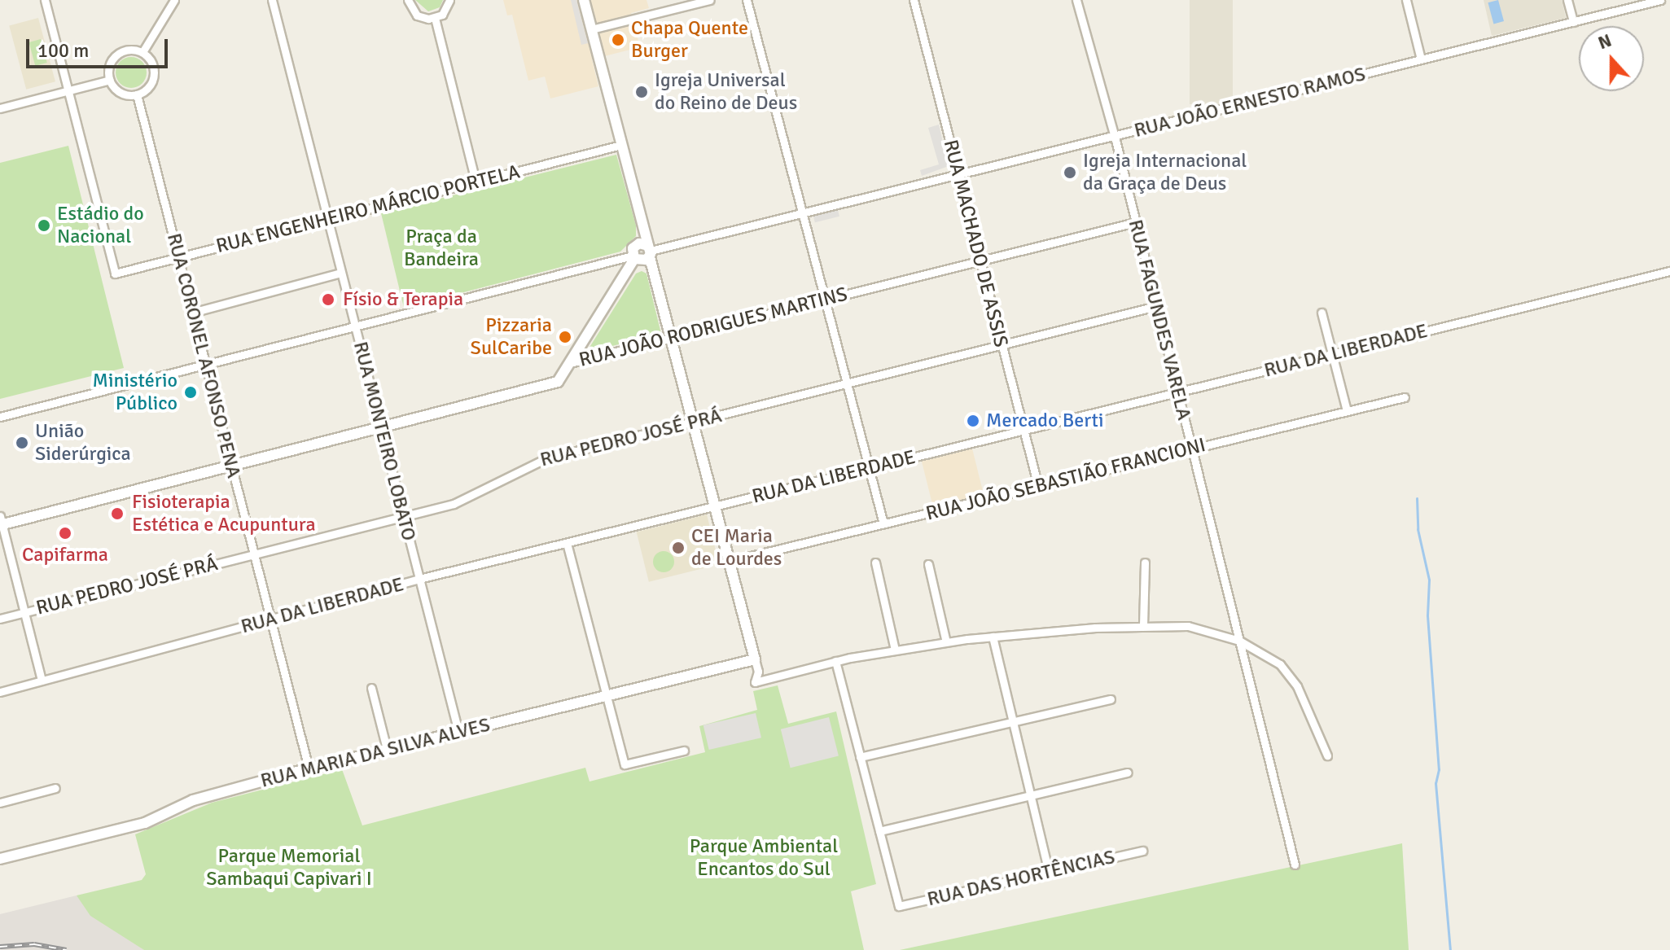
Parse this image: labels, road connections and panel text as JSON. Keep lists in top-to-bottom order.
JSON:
{
  "streets": {
    "street": [
      "RUA JOÃO ERNESTO RAMOS",
      "RUA ENGENHEIRO MÁRCIO PORTELA",
      "RUA MACHADO DE ASSIS",
      "RUA FAGUNDES VARELA",
      "RUA JOÃO RODRIGUES MARTINS",
      "RUA DA LIBERDADE",
      "RUA CORONEL AFONSO PENA",
      "RUA PEDRO JOSÉ PRÁ",
      "RUA MONTEIRO LOBATO",
      "RUA JOÃO SEBASTIÃO FRANCIONI",
      "RUA MARIA DA SILVA ALVES",
      "RUA DAS HORTÊNCIAS"
    ]
  },
  "crossings": [
    ["RUA JOÃO ERNESTO RAMOS", "RUA MACHADO DE ASSIS"],
    ["RUA JOÃO ERNESTO RAMOS", "RUA FAGUNDES VARELA"],
    ["RUA ENGENHEIRO MÁRCIO PORTELA", "RUA CORONEL AFONSO PENA"],
    ["RUA ENGENHEIRO MÁRCIO PORTELA", "RUA MONTEIRO LOBATO"],
    ["RUA MACHADO DE ASSIS", "RUA JOÃO RODRIGUES MARTINS"],
    ["RUA MACHADO DE ASSIS", "RUA DA LIBERDADE"],
    ["RUA MACHADO DE ASSIS", "RUA PEDRO JOSÉ PRÁ"],
    ["RUA MACHADO DE ASSIS", "RUA JOÃO SEBASTIÃO FRANCIONI"],
    ["RUA FAGUNDES VARELA", "RUA JOÃO RODRIGUES MARTINS"],
    ["RUA FAGUNDES VARELA", "RUA DA LIBERDADE"],
    ["RUA FAGUNDES VARELA", "RUA PEDRO JOSÉ PRÁ"],
    ["RUA FAGUNDES VARELA", "RUA JOÃO SEBASTIÃO FRANCIONI"],
    ["RUA JOÃO RODRIGUES MARTINS", "RUA CORONEL AFONSO PENA"],
    ["RUA JOÃO RODRIGUES MARTINS", "RUA MONTEIRO LOBATO"],
    ["RUA DA LIBERDADE", "RUA CORONEL AFONSO PENA"],
    ["RUA DA LIBERDADE", "RUA MONTEIRO LOBATO"],
    ["RUA CORONEL AFONSO PENA", "RUA PEDRO JOSÉ PRÁ"],
    ["RUA CORONEL AFONSO PENA", "RUA MARIA DA SILVA ALVES"],
    ["RUA PEDRO JOSÉ PRÁ", "RUA MONTEIRO LOBATO"],
    ["RUA MONTEIRO LOBATO", "RUA MARIA DA SILVA ALVES"]
  ],
  "parks": ["Praça da Bandeira", "Parque Ambiental Encantos do Sul", "Parque Memorial Sambaqui Capivari I"],
  "places": [
    "Chapa Quente Burger",
    "Igreja Universal do Reino de Deus",
    "Igreja Internacional da Graça de Deus",
    "Estádio do Nacional",
    "Físio & Terapia",
    "Pizzaria SulCaribe",
    "Ministério Público",
    "Mercado Berti",
    "União Siderúrgica",
    "Fisioterapia Estética e Acupuntura",
    "Capifarma",
    "CEI Maria de Lourdes"
  ],
  "scale_bar": "100 m",
  "north": "top"
}
